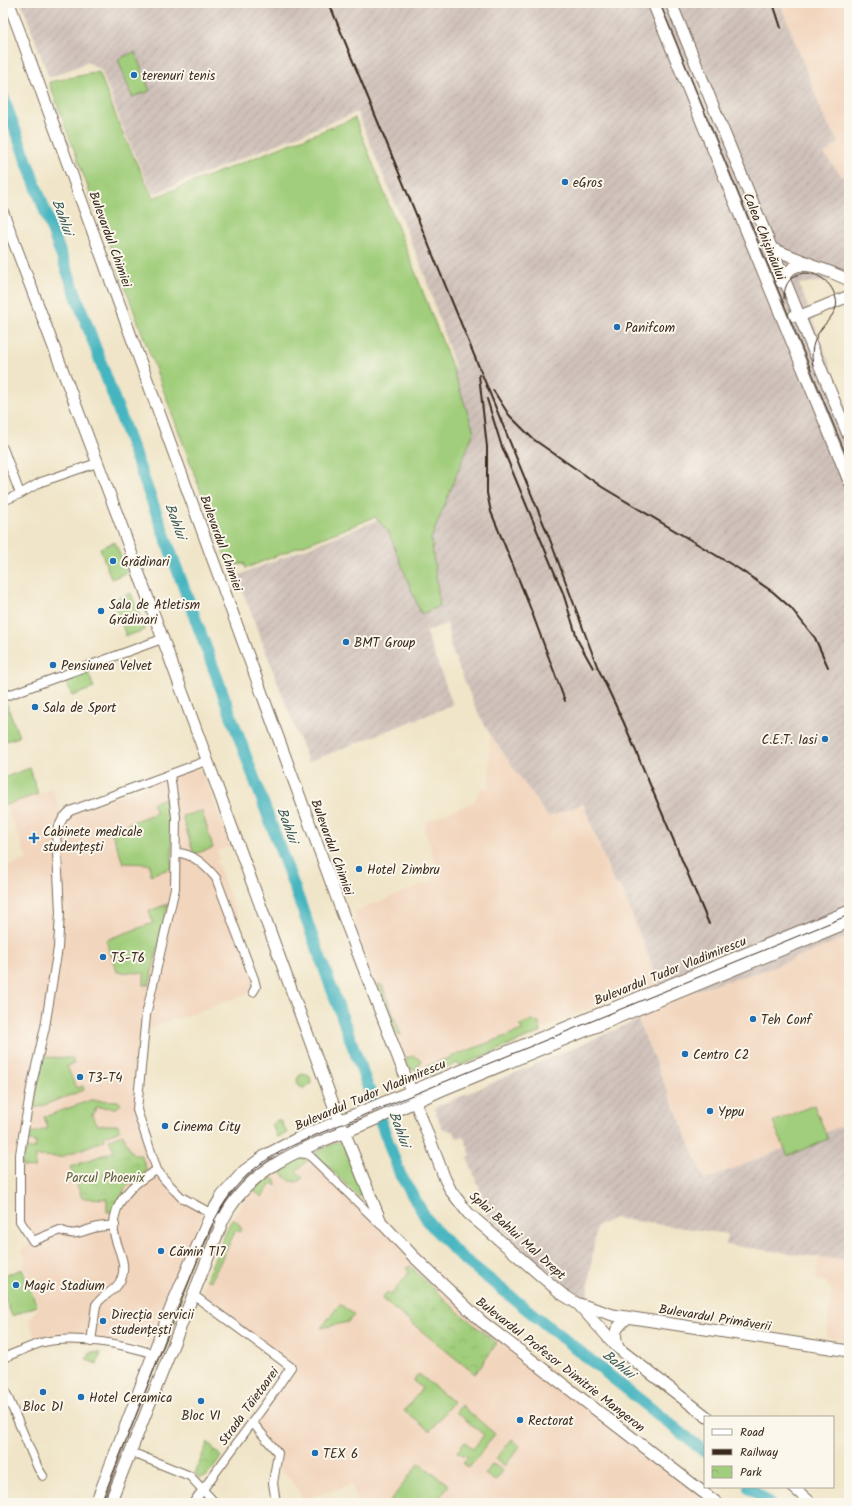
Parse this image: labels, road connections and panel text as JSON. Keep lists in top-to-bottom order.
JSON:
{
  "streets": {
    "main road": [
      "Calea Chișinăului",
      "Bulevardul Chimiei",
      "Bulevardul Tudor Vladimirescu",
      "Splai Bahlui Mal Drept",
      "Bulevardul Primăverii",
      "Bulevardul Profesor Dimitrie Mangeron"
    ],
    "street": ["Strada Tăietoarei"]
  },
  "crossings": [
    ["Bulevardul Chimiei", "Bulevardul Tudor Vladimirescu"],
    ["Bulevardul Chimiei", "Splai Bahlui Mal Drept"],
    ["Bulevardul Tudor Vladimirescu", "Splai Bahlui Mal Drept"],
    ["Bulevardul Tudor Vladimirescu", "Bulevardul Profesor Dimitrie Mangeron"],
    ["Bulevardul Tudor Vladimirescu", "Strada Tăietoarei"],
    ["Splai Bahlui Mal Drept", "Bulevardul Primăverii"]
  ],
  "water": ["Bahlui"],
  "parks": ["Parcul Phoenix"],
  "places": {
    "other": [
      "terenuri tenis",
      "eGros",
      "Panifcom",
      "Grădinari",
      "Sala de Atletism Grădinari",
      "BMT Group",
      "Pensiunea Velvet",
      "Sala de Sport",
      "C.E.T. Iasi",
      "Hotel Zimbru",
      "T5-T6",
      "Teh Conf",
      "Centro C2",
      "T3-T4",
      "Yppu",
      "Cinema City",
      "Cămin T17",
      "Magic Stadium",
      "Direcția servicii studențești",
      "Bloc D1",
      "Hotel Ceramica",
      "Bloc V1",
      "Rectorat",
      "TEX 6"
    ],
    "health": ["Cabinete medicale studențești"]
  },
  "legend": ["Road", "Railway", "Park"]
}
